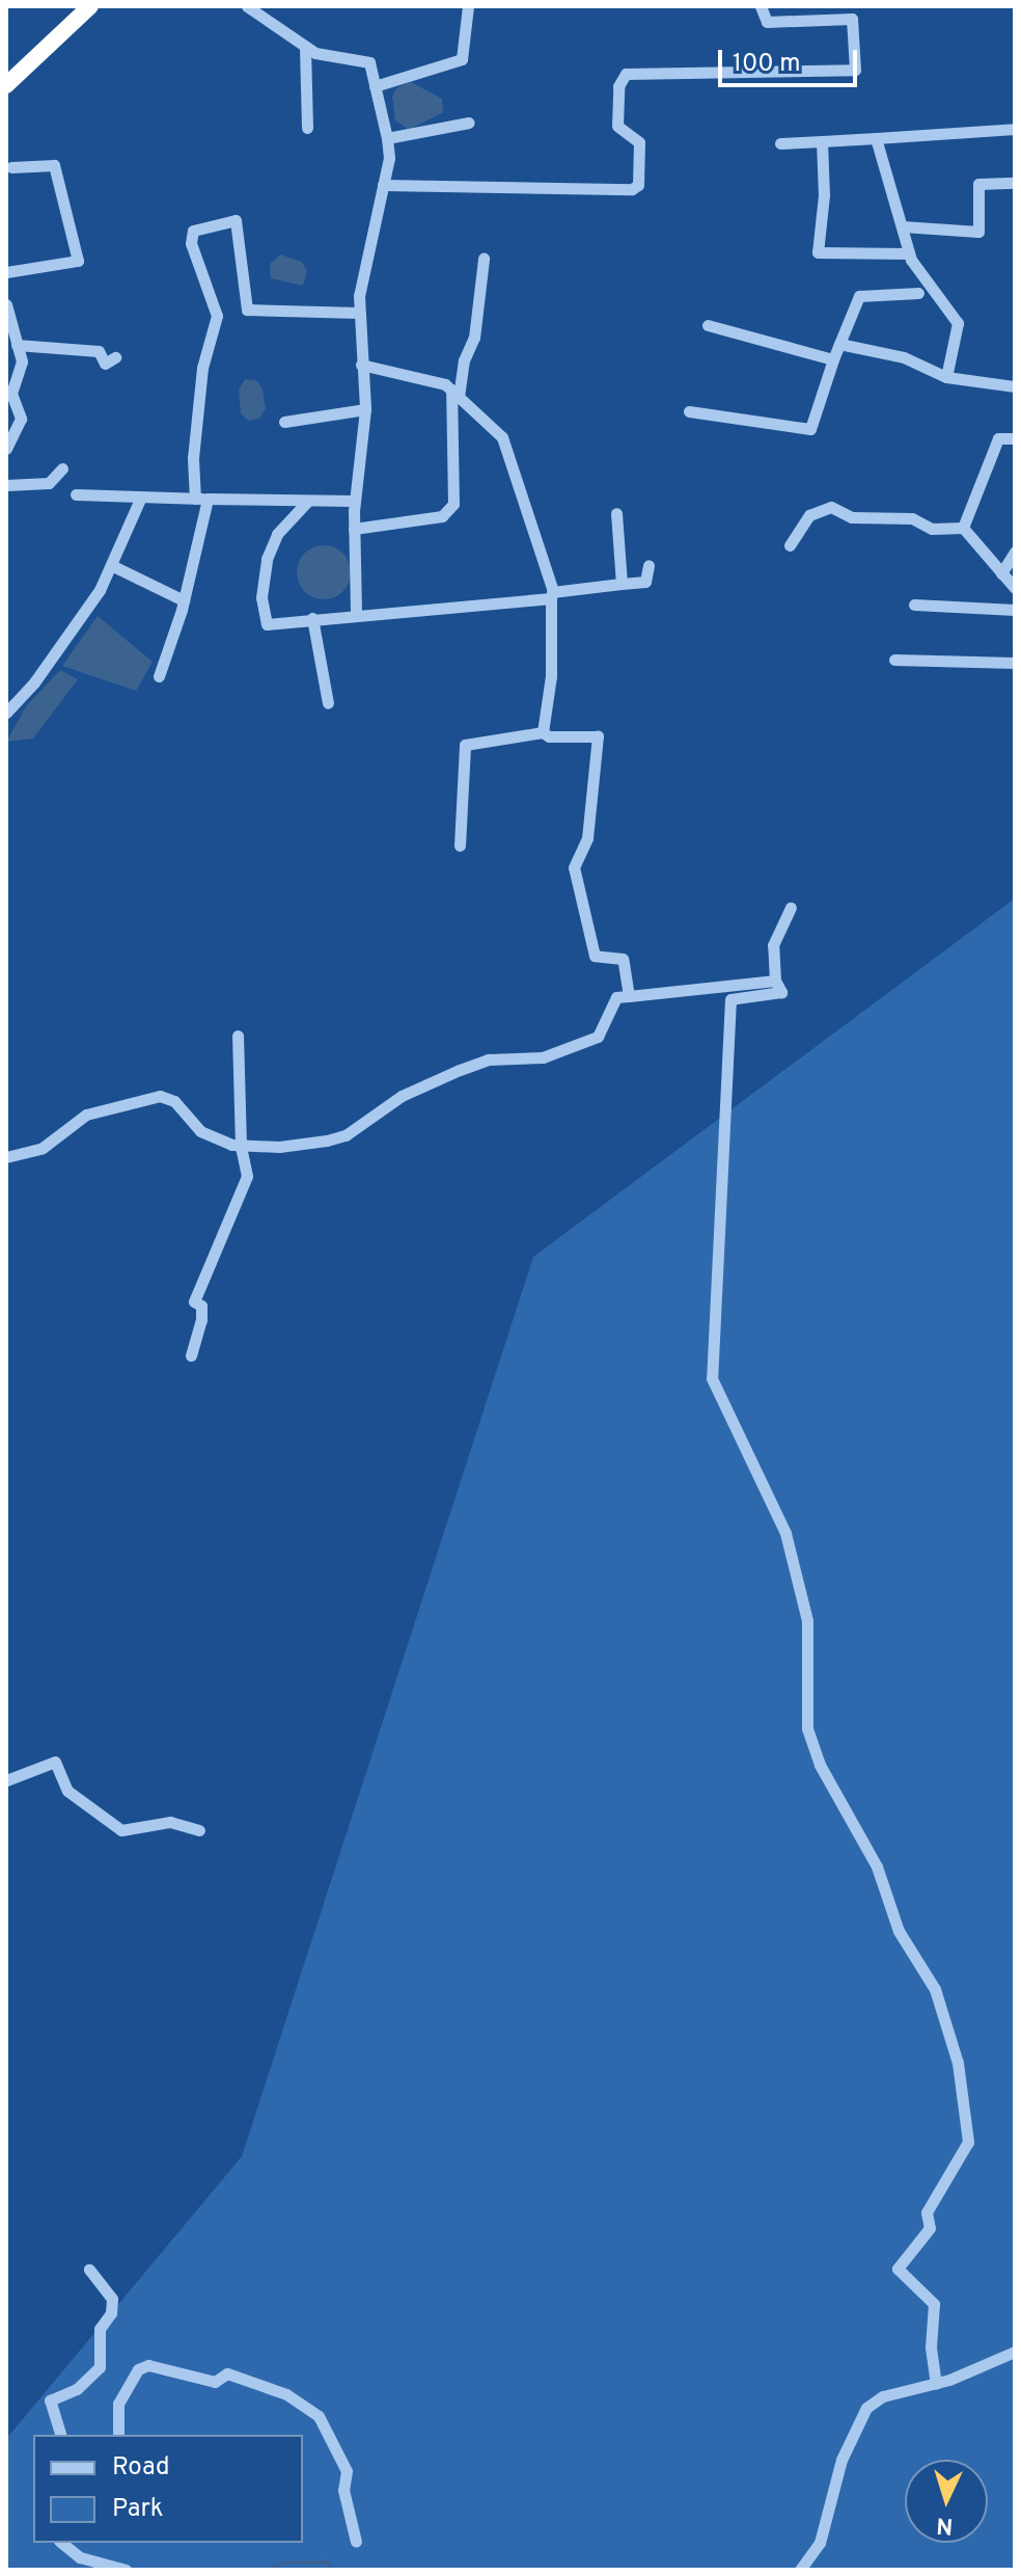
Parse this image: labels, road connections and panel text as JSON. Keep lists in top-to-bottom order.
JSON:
{
  "legend": ["Road", "Park"],
  "scale_bar": "100 m",
  "north": "bottom"
}
